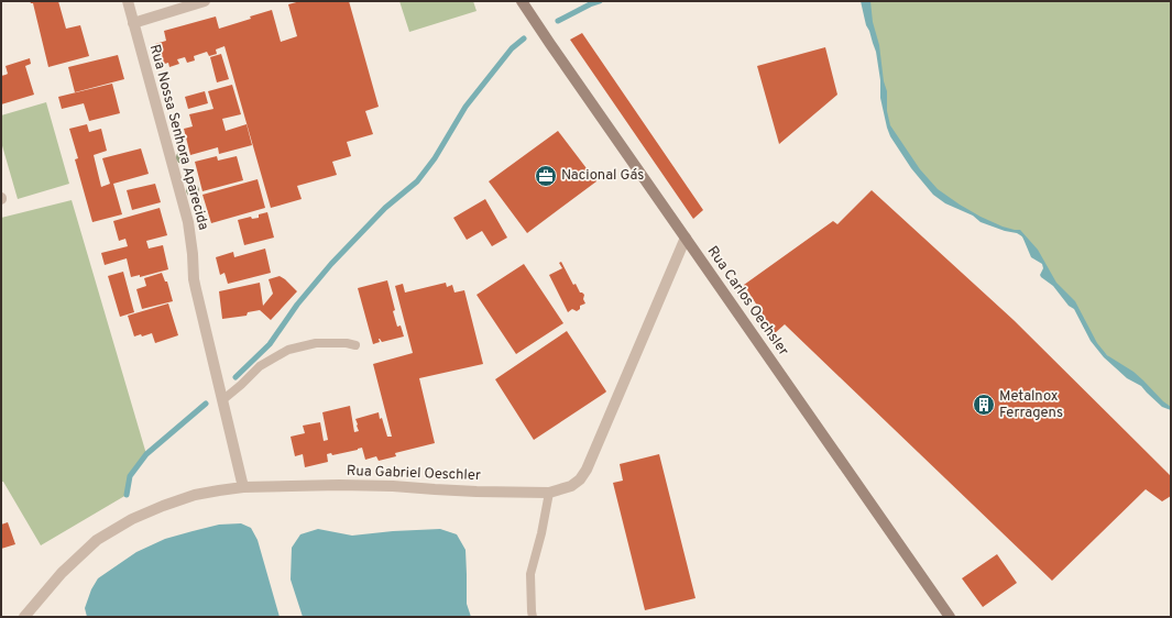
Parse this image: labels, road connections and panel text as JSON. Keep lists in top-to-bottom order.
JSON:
{
  "streets": {
    "main road": ["Rua Carlos Oechsler"],
    "street": ["Rua Nossa Senhora Aparecida", "Rua Gabriel Oeschler"]
  },
  "crossings": [
    ["Rua Nossa Senhora Aparecida", "Rua Gabriel Oeschler"],
    ["Rua Carlos Oechsler", "Rua Gabriel Oeschler"]
  ],
  "places": {
    "office": ["Nacional Gás"],
    "building": ["Metalnox Ferragens"]
  }
}
